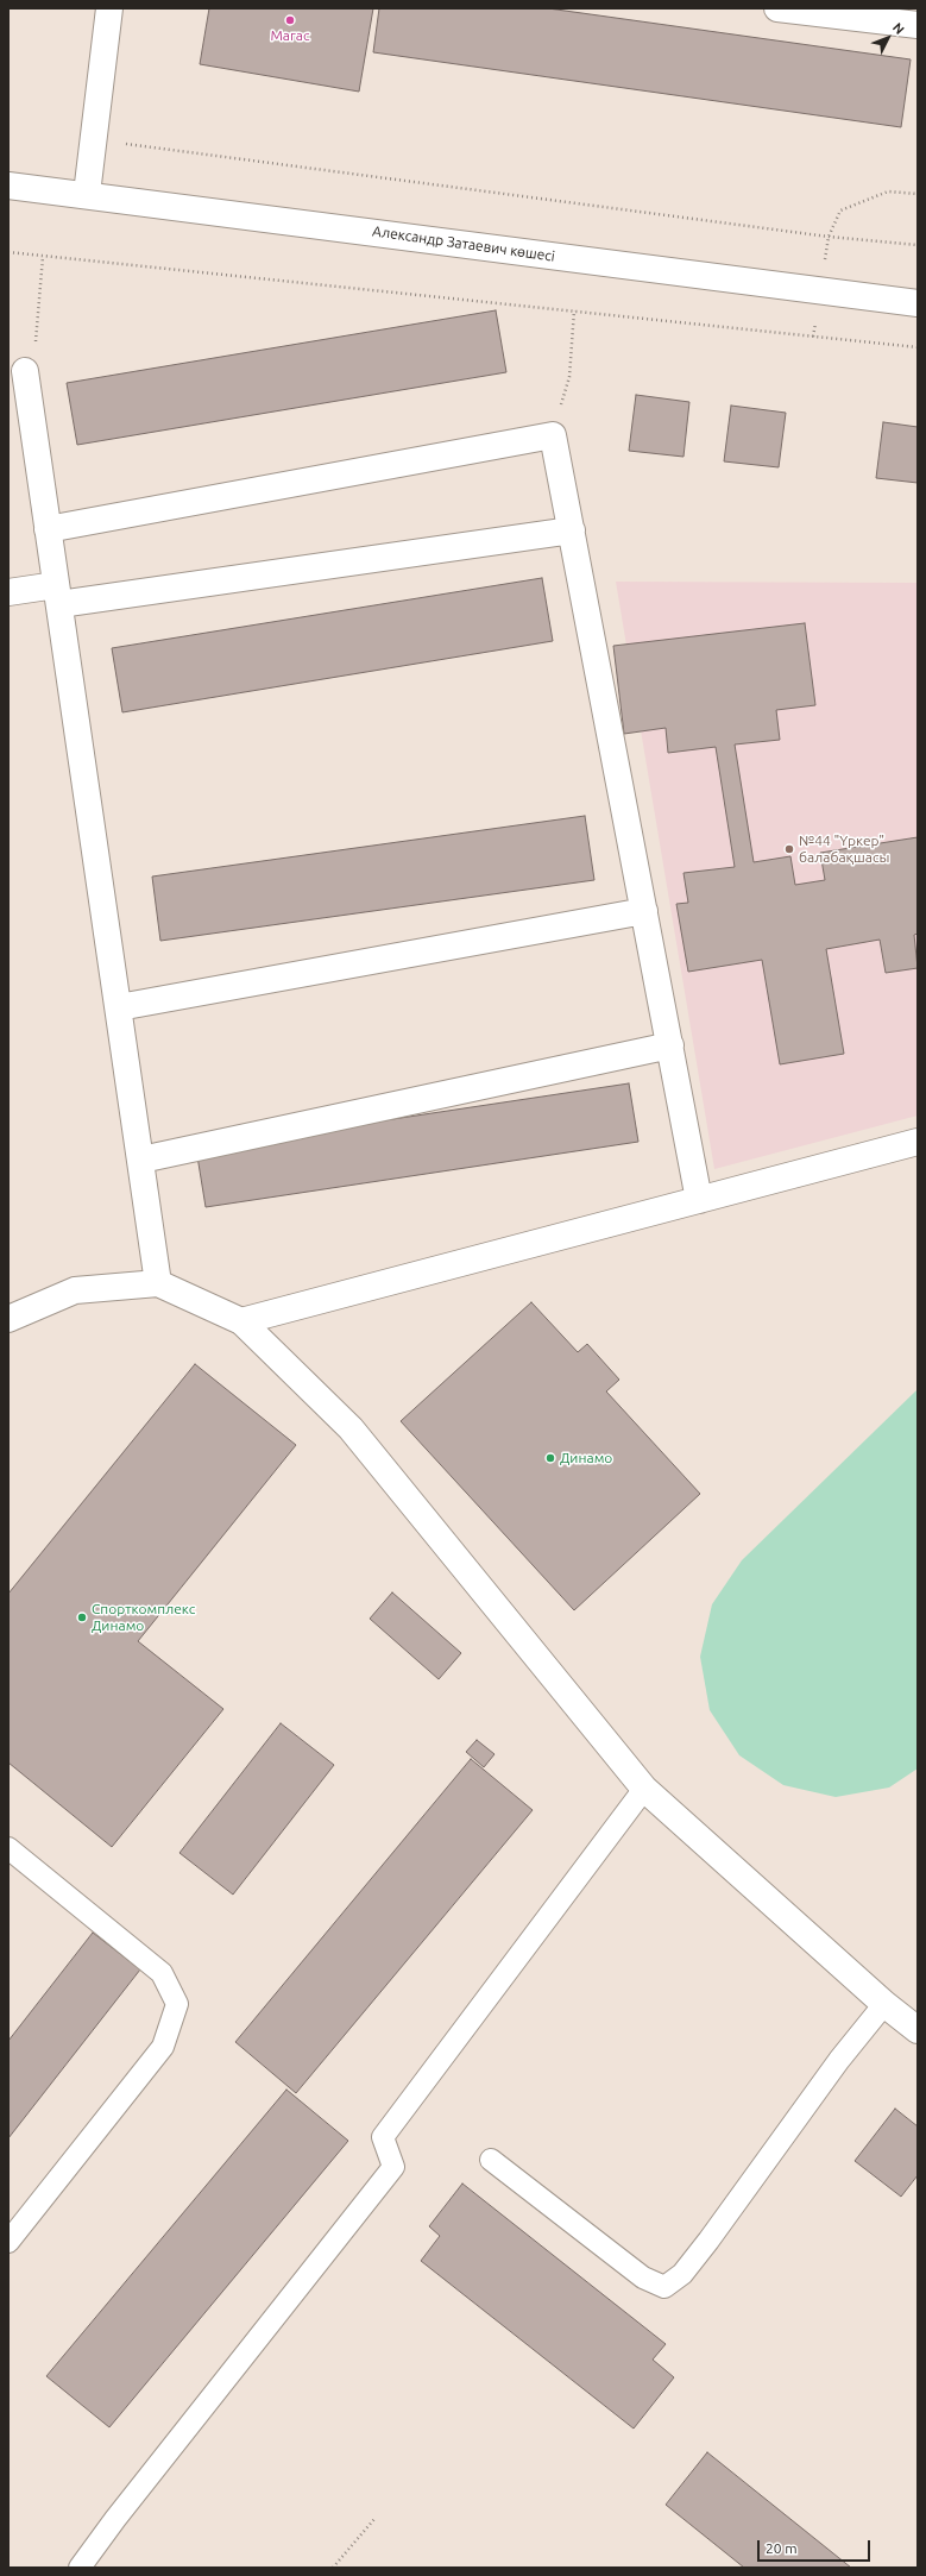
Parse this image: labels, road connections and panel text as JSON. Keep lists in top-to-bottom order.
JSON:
{
  "streets": {
    "street": ["Александр Затаевич көшесі"]
  },
  "places": [
    "Магас",
    "№44 \"Үркер\" балабақшасы",
    "Динамо",
    "Спорткомплекс Динамо"
  ],
  "scale_bar": "20 m",
  "north": "top right"
}
